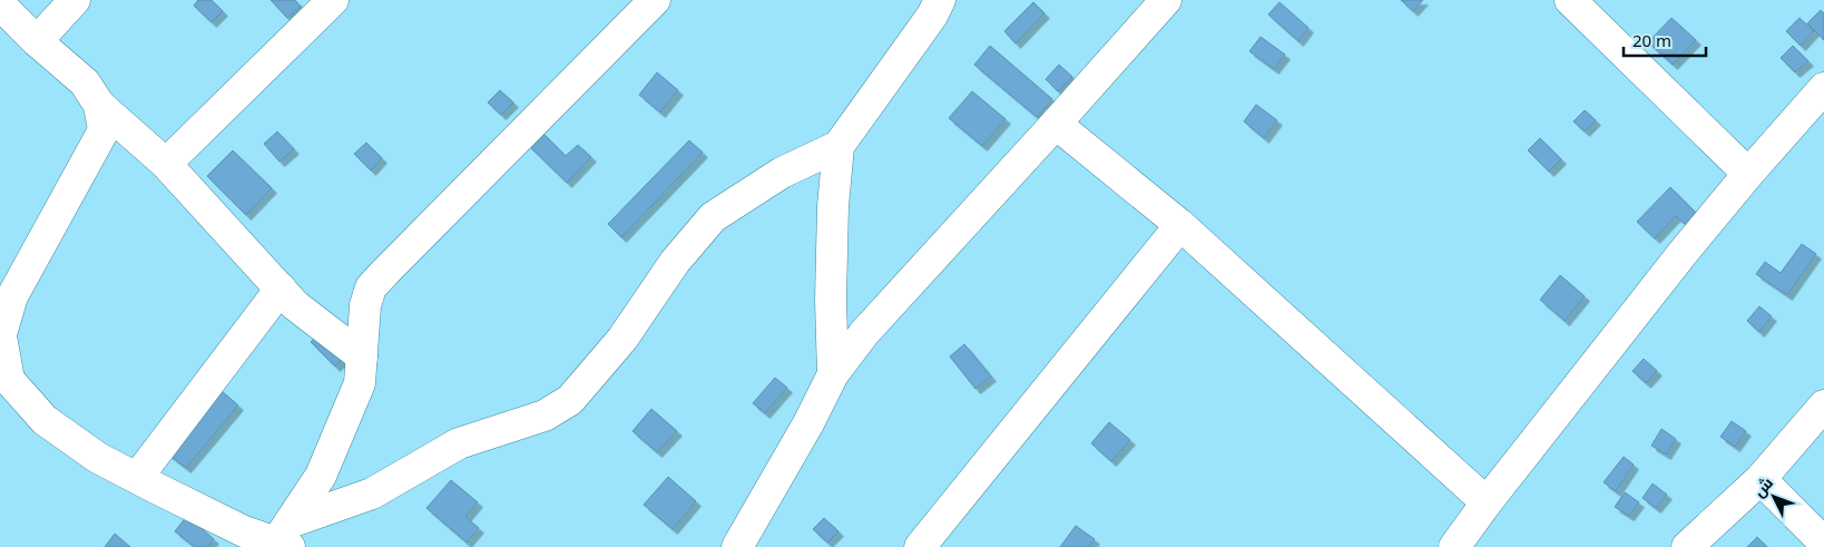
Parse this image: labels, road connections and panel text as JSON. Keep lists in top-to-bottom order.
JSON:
{
  "scale_bar": "20 m",
  "north": "top left"
}
